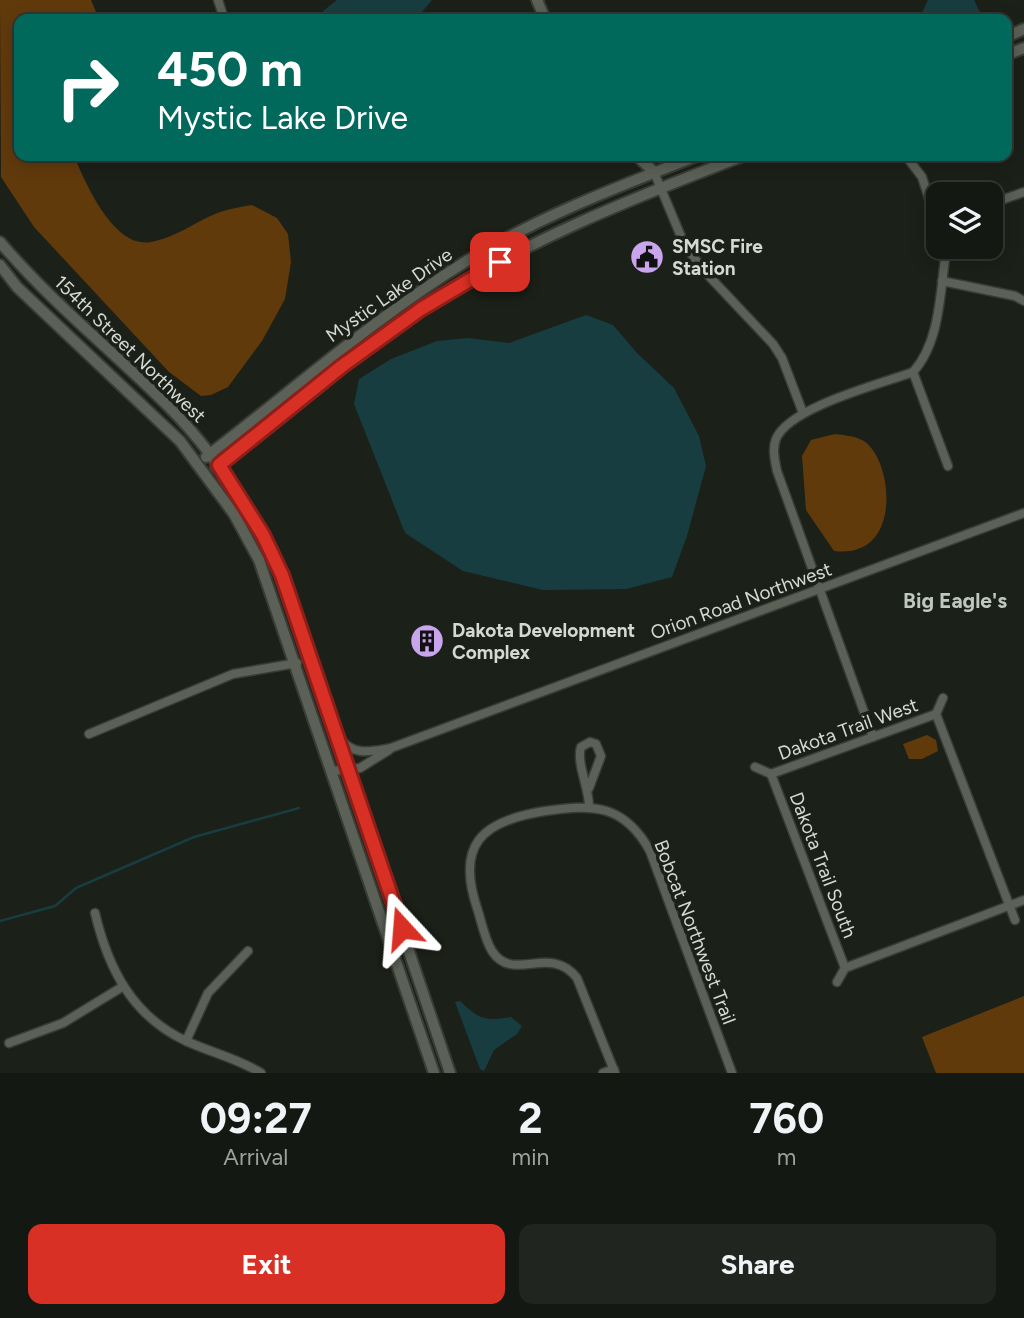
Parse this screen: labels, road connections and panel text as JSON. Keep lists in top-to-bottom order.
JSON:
{
  "streets": {
    "street": [
      "Mystic Lake Drive",
      "154th Street Northwest",
      "Orion Road Northwest",
      "Dakota Trail West",
      "Dakota Trail South",
      "Bobcat Northwest Trail"
    ]
  },
  "crossings": [
    ["Mystic Lake Drive", "154th Street Northwest"],
    ["154th Street Northwest", "Orion Road Northwest"],
    ["Dakota Trail West", "Dakota Trail South"]
  ],
  "districts": ["Big Eagle's"],
  "places": {
    "public building": ["SMSC Fire Station"],
    "building": ["Dakota Development Complex"]
  },
  "page": {
    "turn": ["450 m", "Mystic Lake Drive"],
    "eta": [
      "09:27",
      "Arrival",
      "2",
      "min",
      "760",
      "m"
    ],
    "buttons": ["Exit", "Share"]
  }
}
